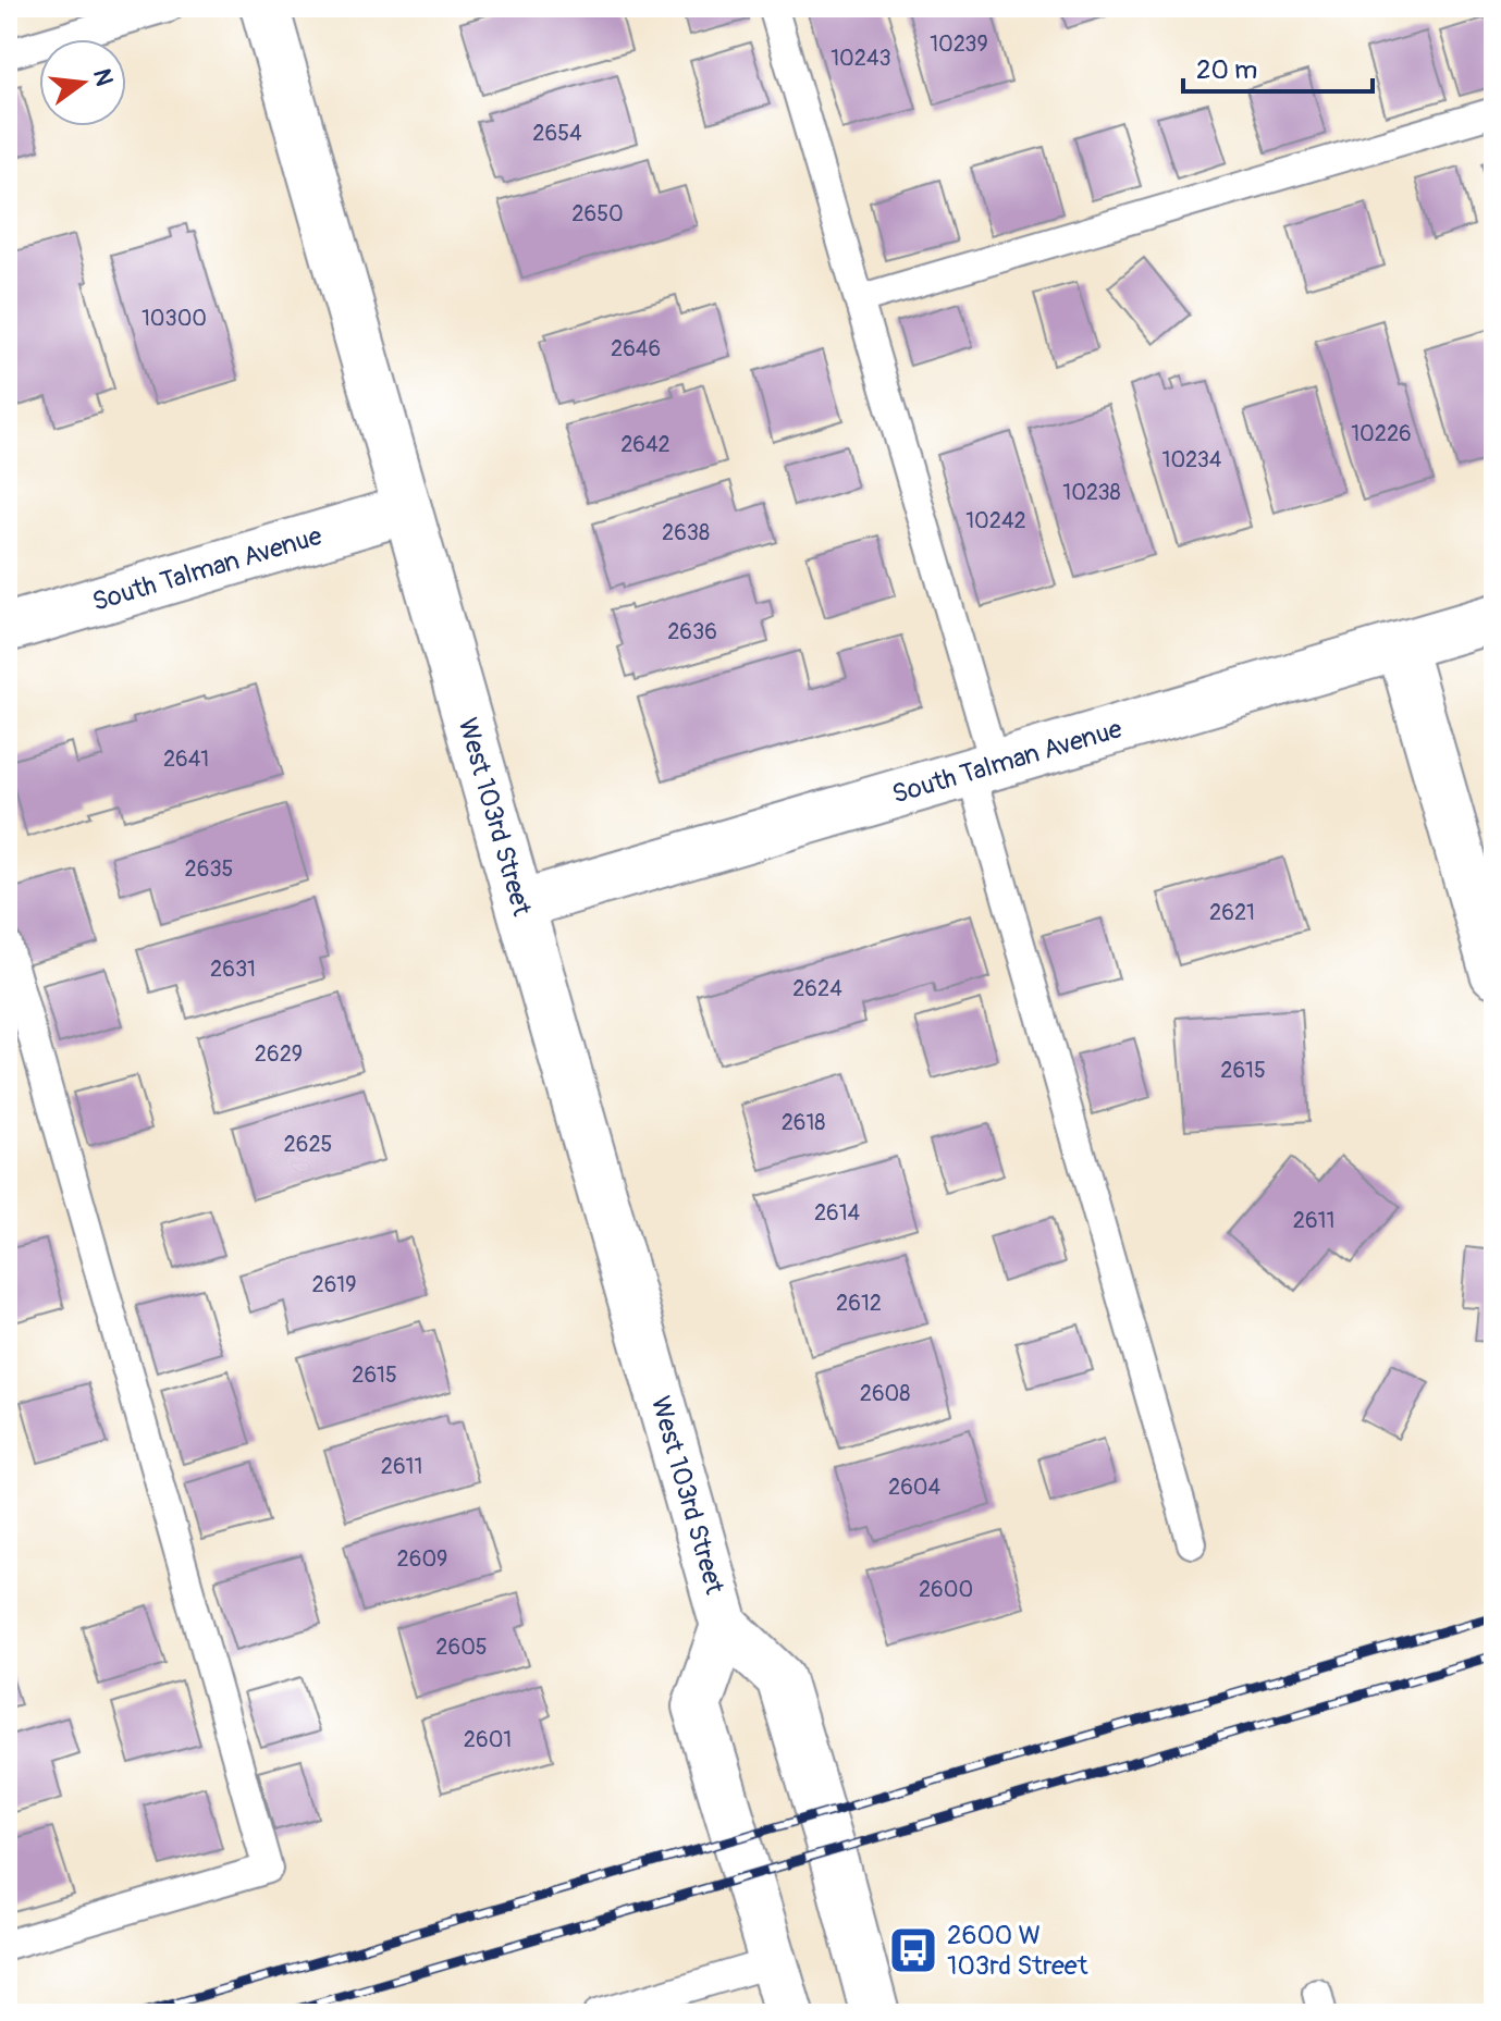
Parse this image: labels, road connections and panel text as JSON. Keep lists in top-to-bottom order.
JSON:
{
  "streets": {
    "main road": ["South Talman Avenue", "West 103rd Street"]
  },
  "crossings": [
    ["South Talman Avenue", "West 103rd Street"]
  ],
  "places": {
    "bus stop": ["2600 W 103rd Street"]
  },
  "house_numbers": [
    "10239",
    "10243",
    "2654",
    "2650",
    "10300",
    "2646",
    "10226",
    "2642",
    "10234",
    "10238",
    "10242",
    "2638",
    "2636",
    "2641",
    "2635",
    "2621",
    "2631",
    "2624",
    "2629",
    "2615",
    "2618",
    "2625",
    "2614",
    "2611",
    "2619",
    "2612",
    "2615",
    "2608",
    "2611",
    "2604",
    "2609",
    "2600",
    "2605",
    "2601"
  ],
  "scale_bar": "20 m",
  "north": "right"
}
